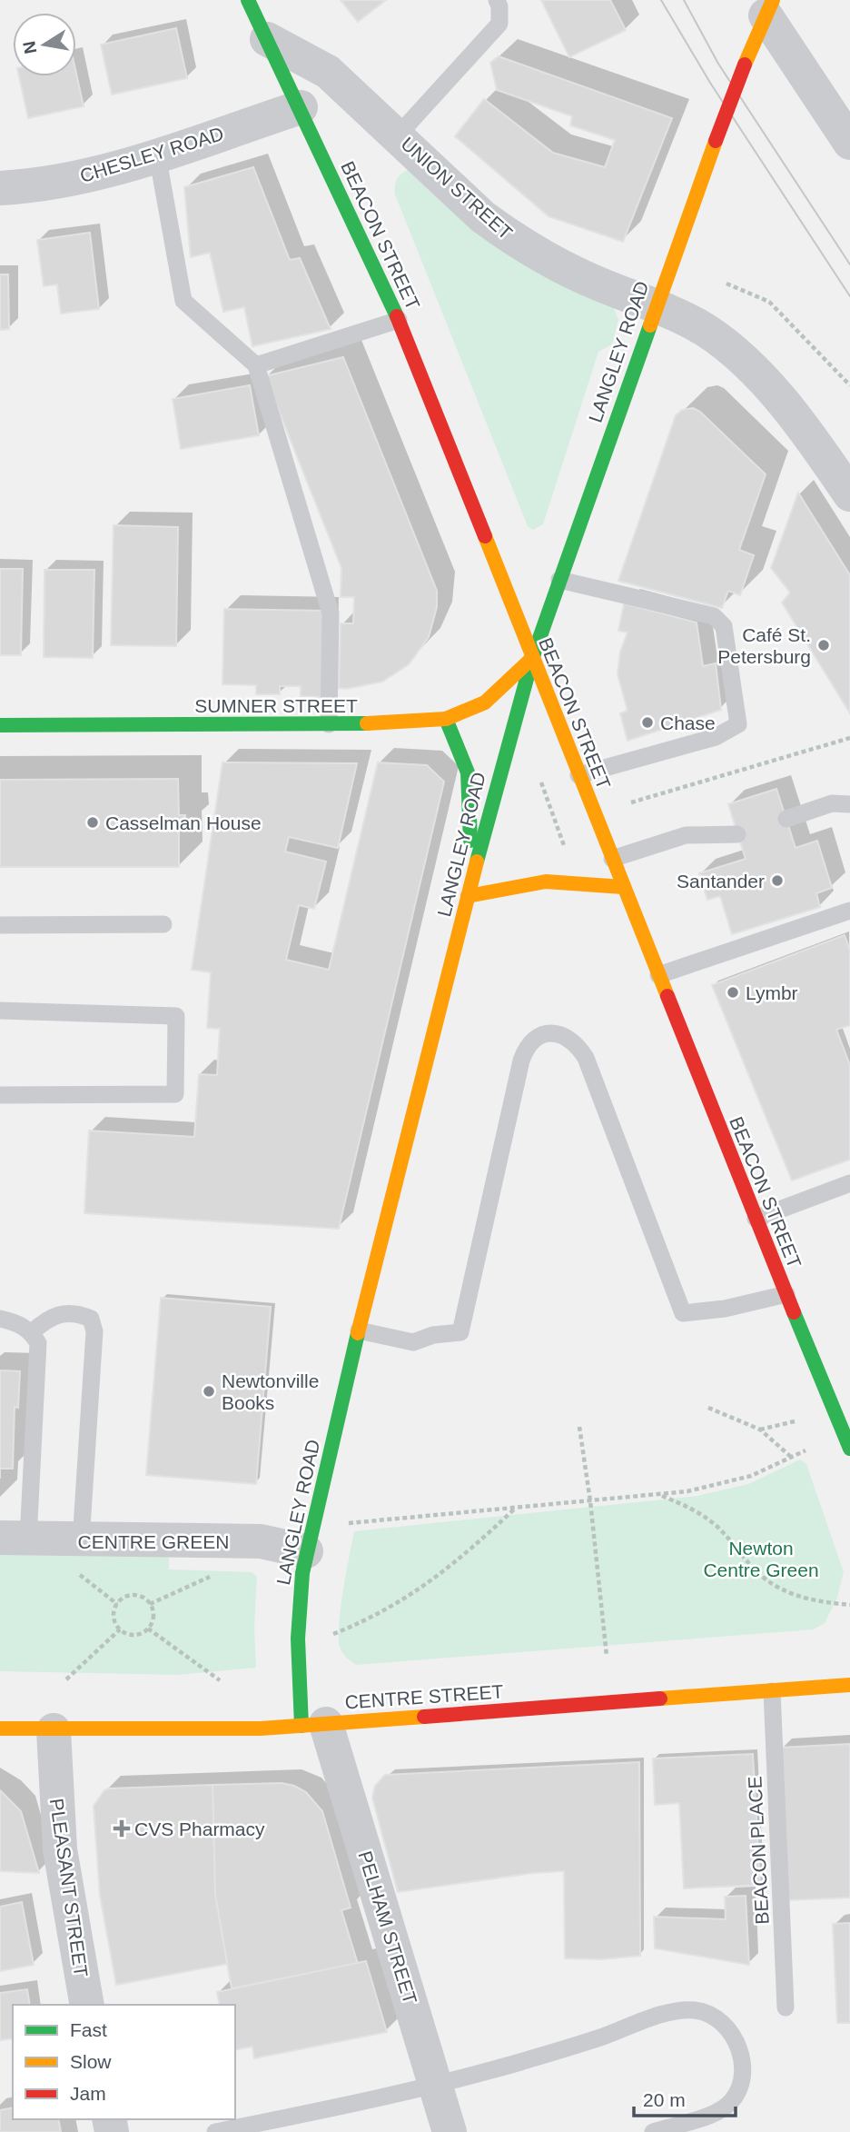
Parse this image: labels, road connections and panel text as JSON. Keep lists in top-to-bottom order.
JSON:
{
  "streets": {
    "main road": [
      "BEACON STREET",
      "LANGLEY ROAD",
      "SUMNER STREET",
      "CENTRE STREET"
    ],
    "street": [
      "CHESLEY ROAD",
      "UNION STREET",
      "CENTRE GREEN",
      "PLEASANT STREET",
      "PELHAM STREET"
    ],
    "lane": ["BEACON PLACE"]
  },
  "crossings": [
    ["CHESLEY ROAD", "BEACON STREET"],
    ["UNION STREET", "BEACON STREET"],
    ["UNION STREET", "LANGLEY ROAD"],
    ["BEACON STREET", "LANGLEY ROAD"],
    ["BEACON STREET", "SUMNER STREET"],
    ["LANGLEY ROAD", "SUMNER STREET"],
    ["LANGLEY ROAD", "CENTRE GREEN"],
    ["LANGLEY ROAD", "CENTRE STREET"],
    ["LANGLEY ROAD", "PELHAM STREET"],
    ["CENTRE STREET", "BEACON PLACE"],
    ["CENTRE STREET", "PLEASANT STREET"],
    ["CENTRE STREET", "PELHAM STREET"]
  ],
  "parks": ["Newton Centre Green"],
  "places": {
    "other": [
      "Café St. Petersburg",
      "Chase",
      "Casselman House",
      "Santander",
      "Lymbr",
      "Newtonville Books"
    ],
    "health": ["CVS Pharmacy"]
  },
  "legend": ["Fast", "Slow", "Jam"],
  "scale_bar": "20 m",
  "north": "left"
}
